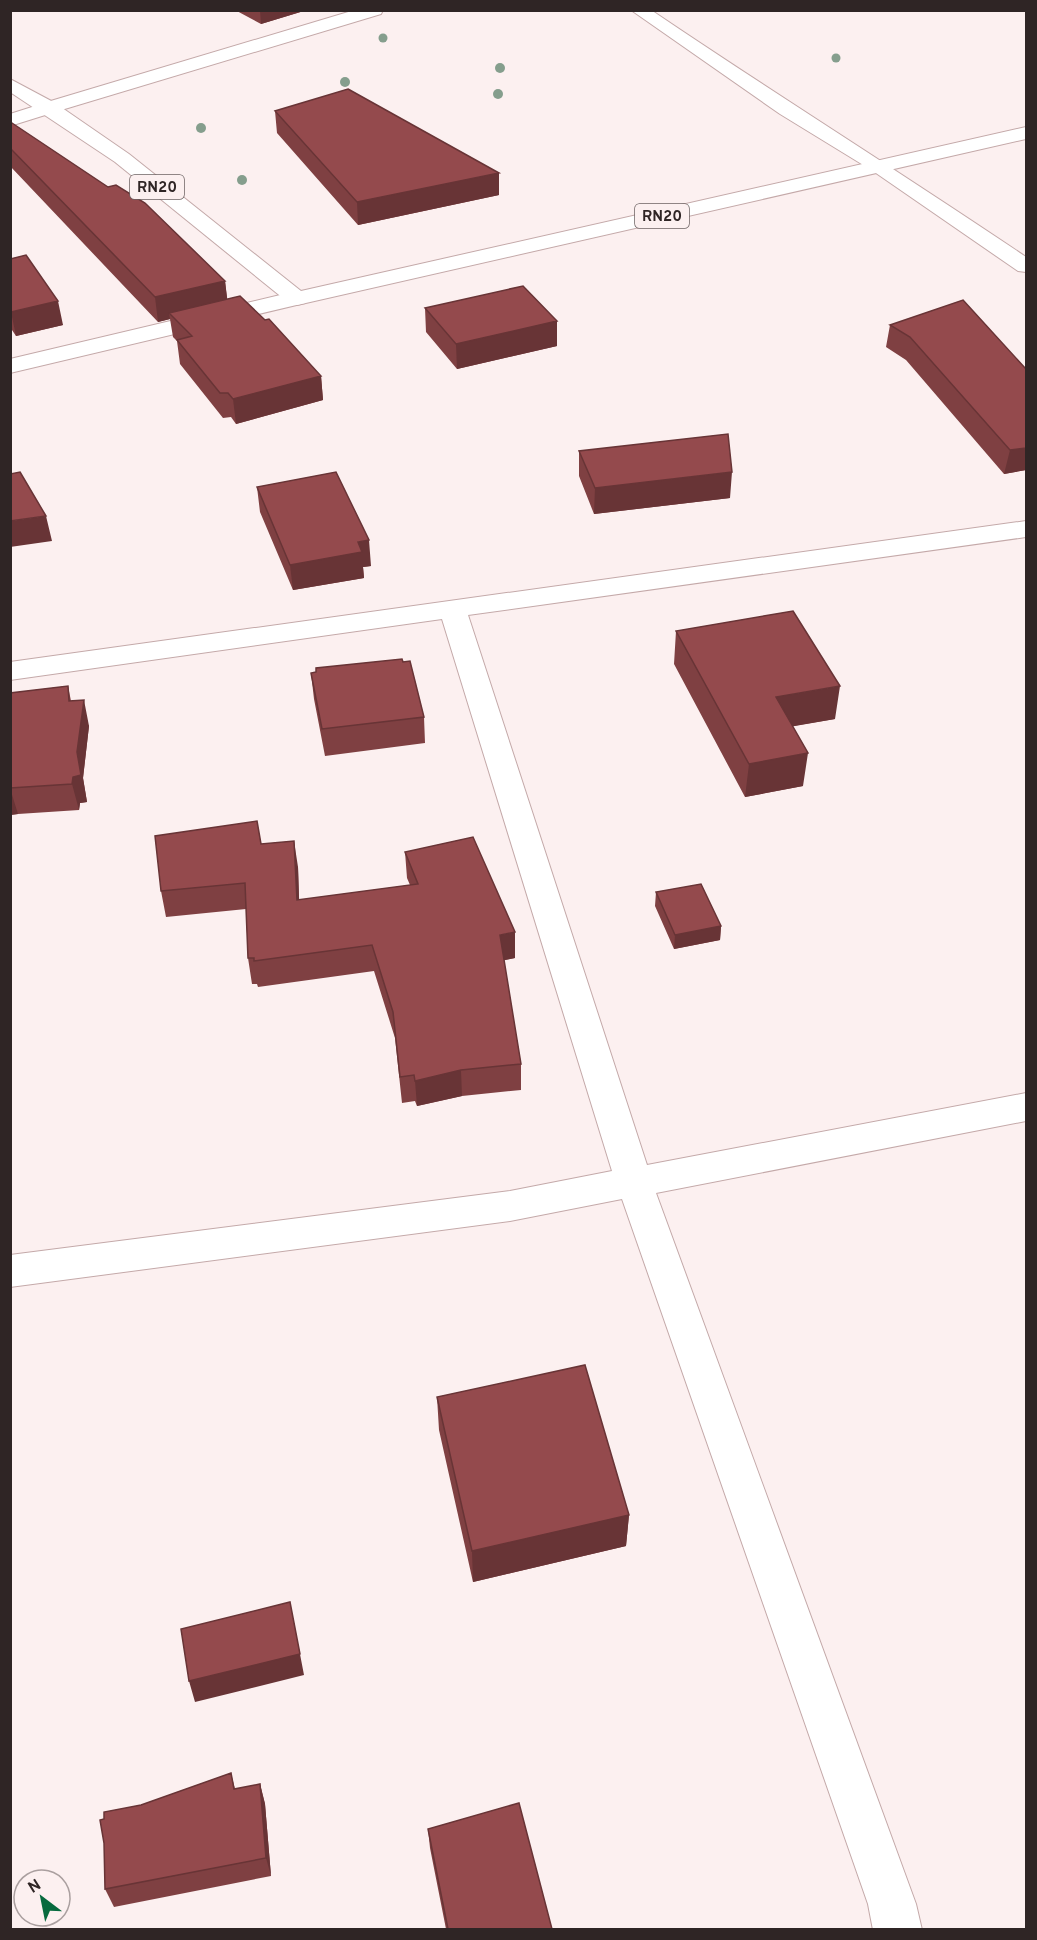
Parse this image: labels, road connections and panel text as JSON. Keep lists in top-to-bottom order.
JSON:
{
  "streets": {
    "street": ["RN20"]
  },
  "north": "top left"
}
